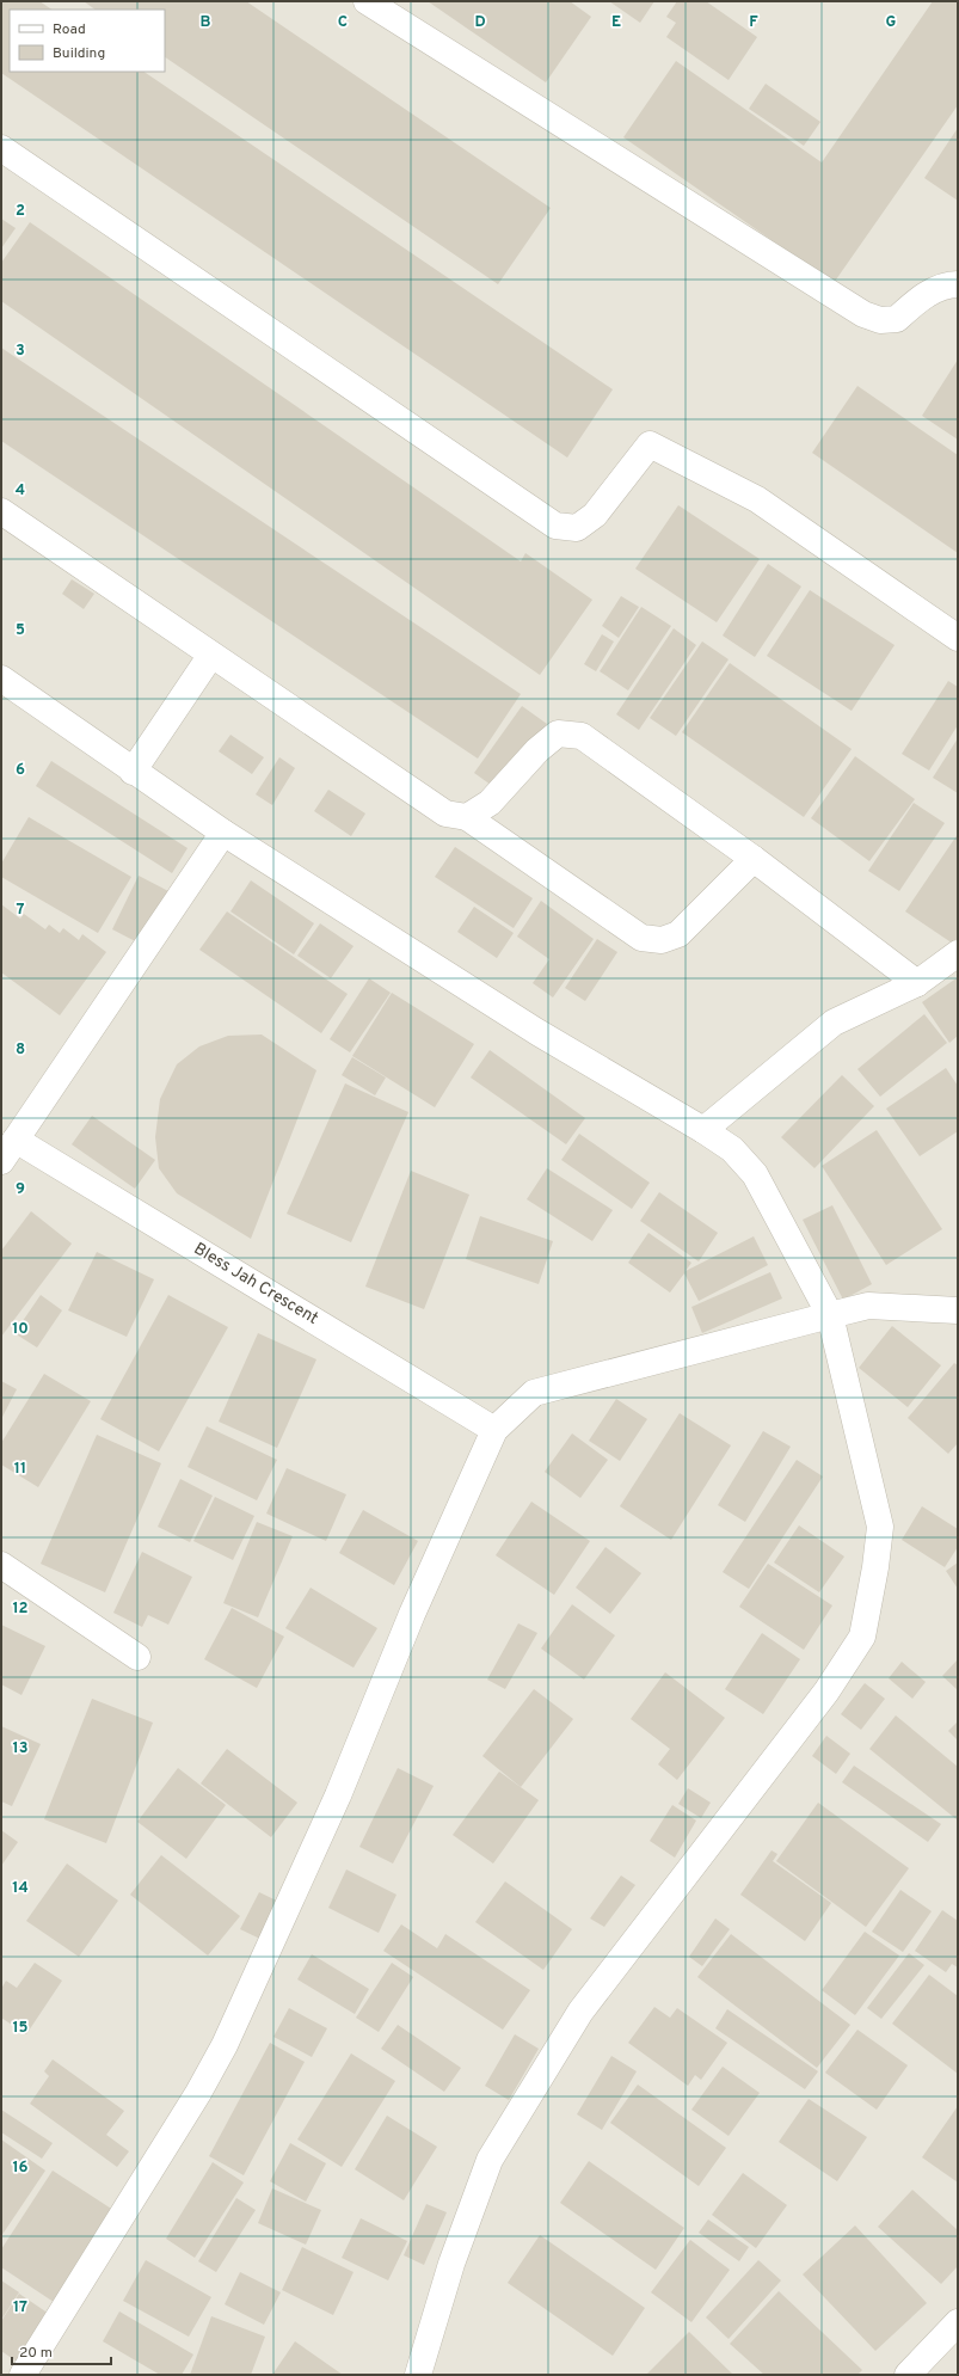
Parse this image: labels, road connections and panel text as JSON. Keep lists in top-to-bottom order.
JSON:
{
  "streets": {
    "street": ["Bless Jah Crescent"]
  },
  "legend": ["Road", "Building"],
  "scale_bar": "20 m",
  "grid": {
    "columns": [
      "B",
      "C",
      "D",
      "E",
      "F",
      "G"
    ],
    "rows": [
      "2",
      "3",
      "4",
      "5",
      "6",
      "7",
      "8",
      "9",
      "10",
      "11",
      "12",
      "13",
      "14",
      "15",
      "16",
      "17"
    ]
  }
}
